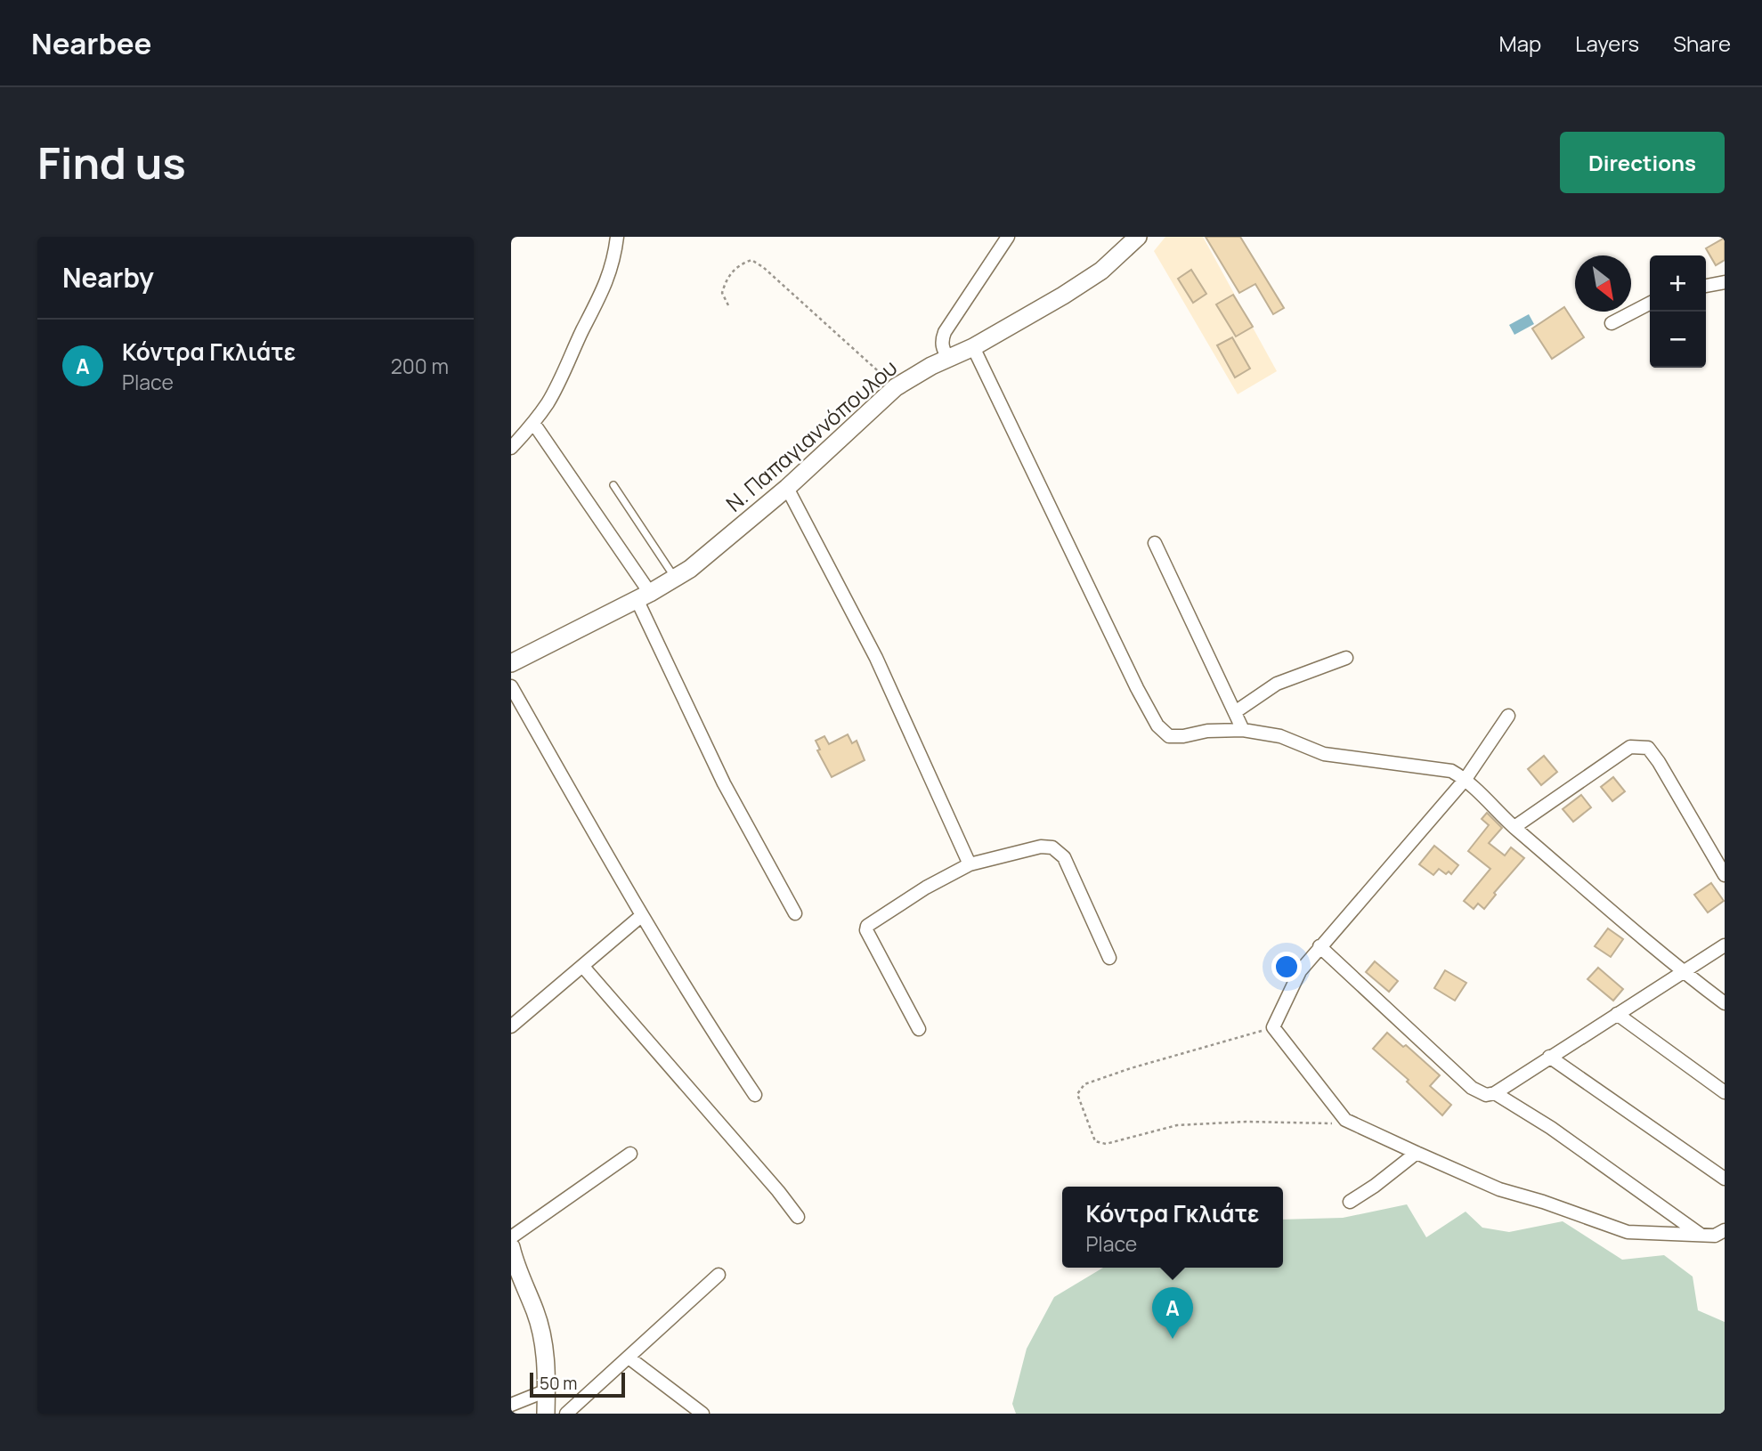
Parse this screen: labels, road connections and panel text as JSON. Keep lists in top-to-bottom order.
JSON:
{
  "streets": {
    "street": ["Ν. Παπαγιαννόπουλου"]
  },
  "scale_bar": "50 m",
  "north": "bottom right",
  "page": {
    "header": "Nearbee",
    "nav": ["Map", "Layers", "Share"],
    "buttons": "Directions",
    "title": "Find us",
    "heading": "Nearby",
    "map_buttons": ["+", "−"],
    "list": [
      {
        "mark": "A",
        "name": "Κόντρα Γκλιάτε",
        "note": "Place",
        "value": "200 m"
      }
    ],
    "popup": ["Κόντρα Γκλιάτε", "Place"],
    "pins": "A",
    "scale": "50 m"
  }
}
